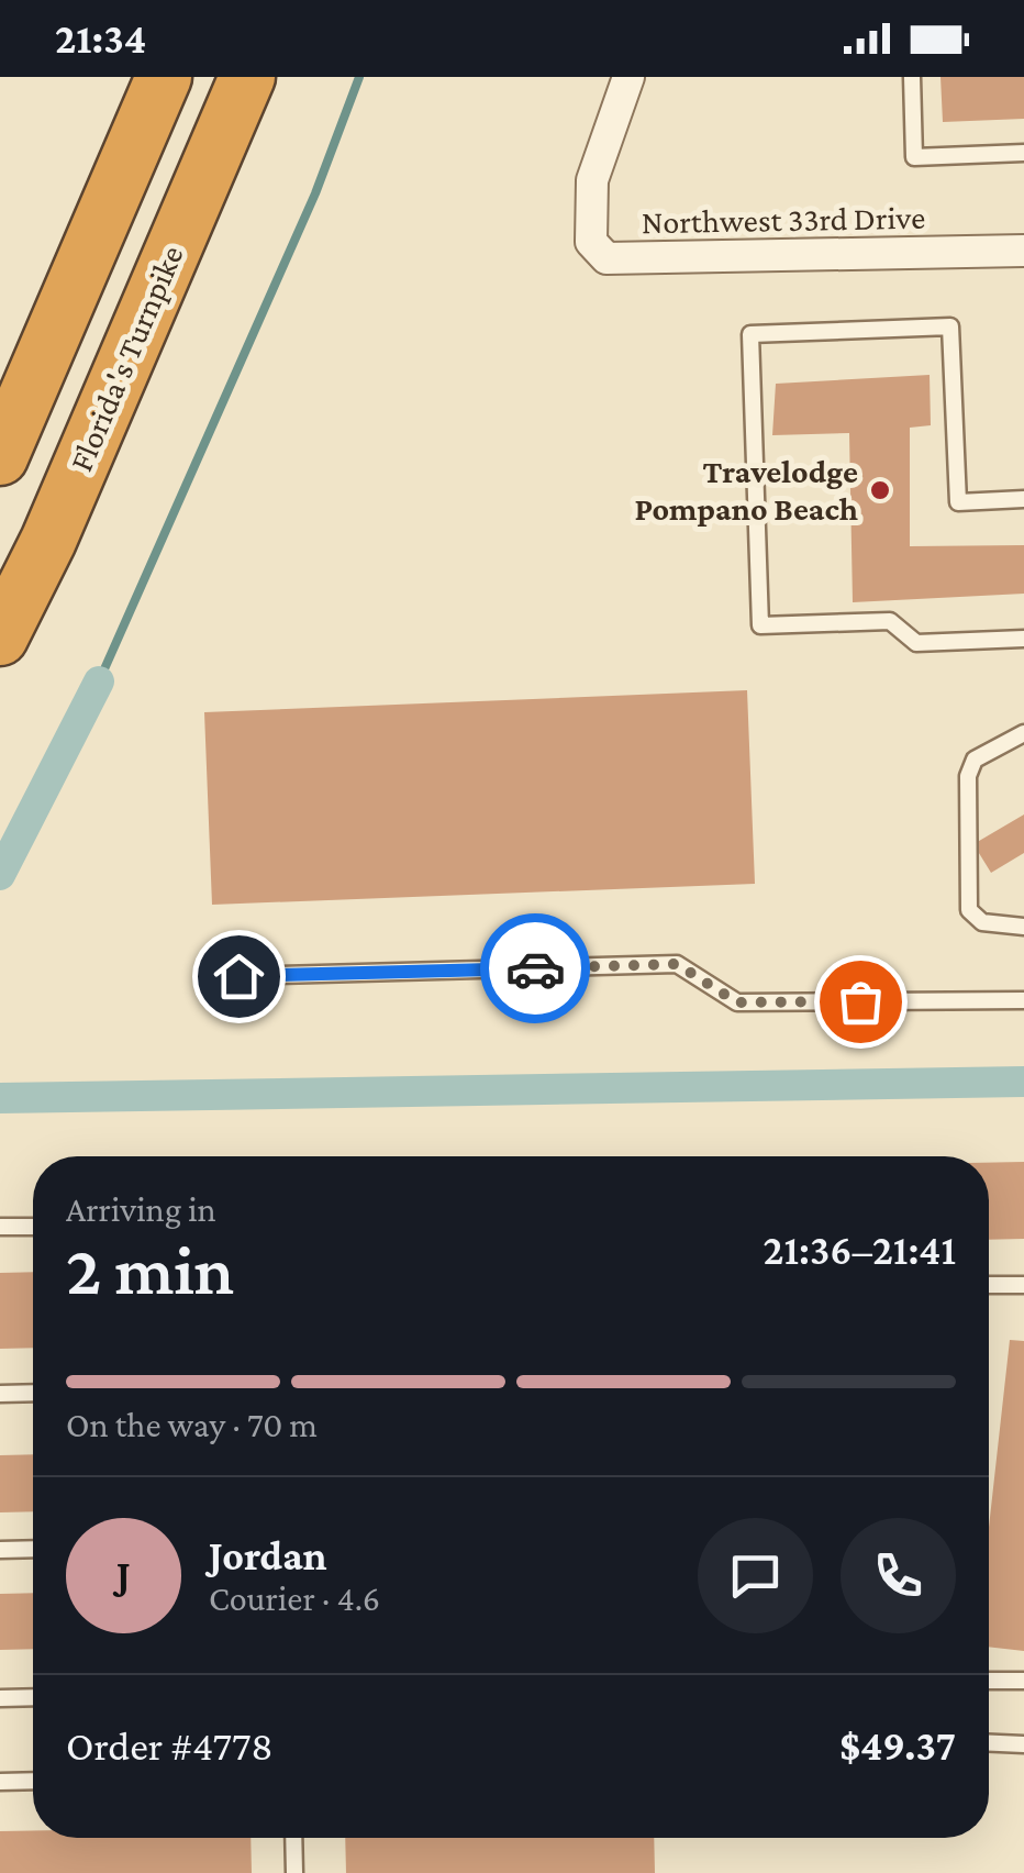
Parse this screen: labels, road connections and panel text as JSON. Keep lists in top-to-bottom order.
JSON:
{
  "streets": {
    "highway": ["Florida's Turnpike"],
    "street": ["Northwest 33rd Drive"]
  },
  "places": ["Travelodge Pompano Beach"],
  "page": {
    "status": "21:34",
    "heading": ["2 min", "Arriving in", "21:36–21:41"],
    "panel": [
      "Jordan",
      "Courier · 4.6",
      "Order #4778",
      "$49.37"
    ],
    "bar": "On the way · 70 m",
    "round": "J"
  }
}
